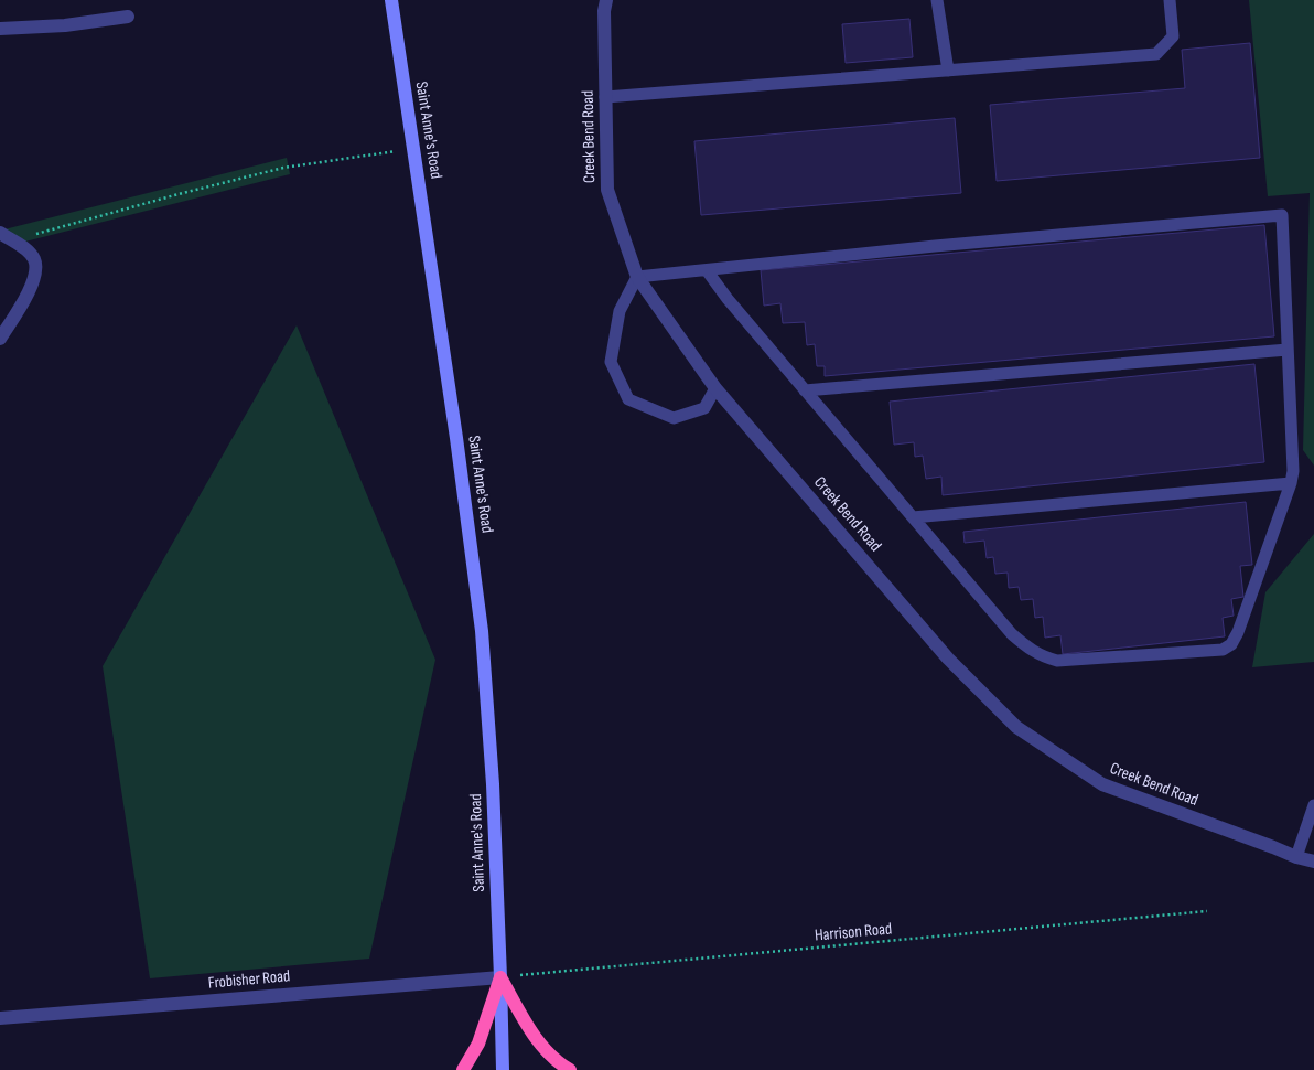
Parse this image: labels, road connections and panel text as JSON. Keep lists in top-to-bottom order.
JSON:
{
  "streets": {
    "main road": ["Saint Anne's Road"],
    "street": ["Creek Bend Road", "Frobisher Road"],
    "path": ["Harrison Road"]
  },
  "crossings": [
    ["Saint Anne's Road", "Harrison Road"],
    ["Saint Anne's Road", "Frobisher Road"],
    ["Harrison Road", "Frobisher Road"]
  ]
}
